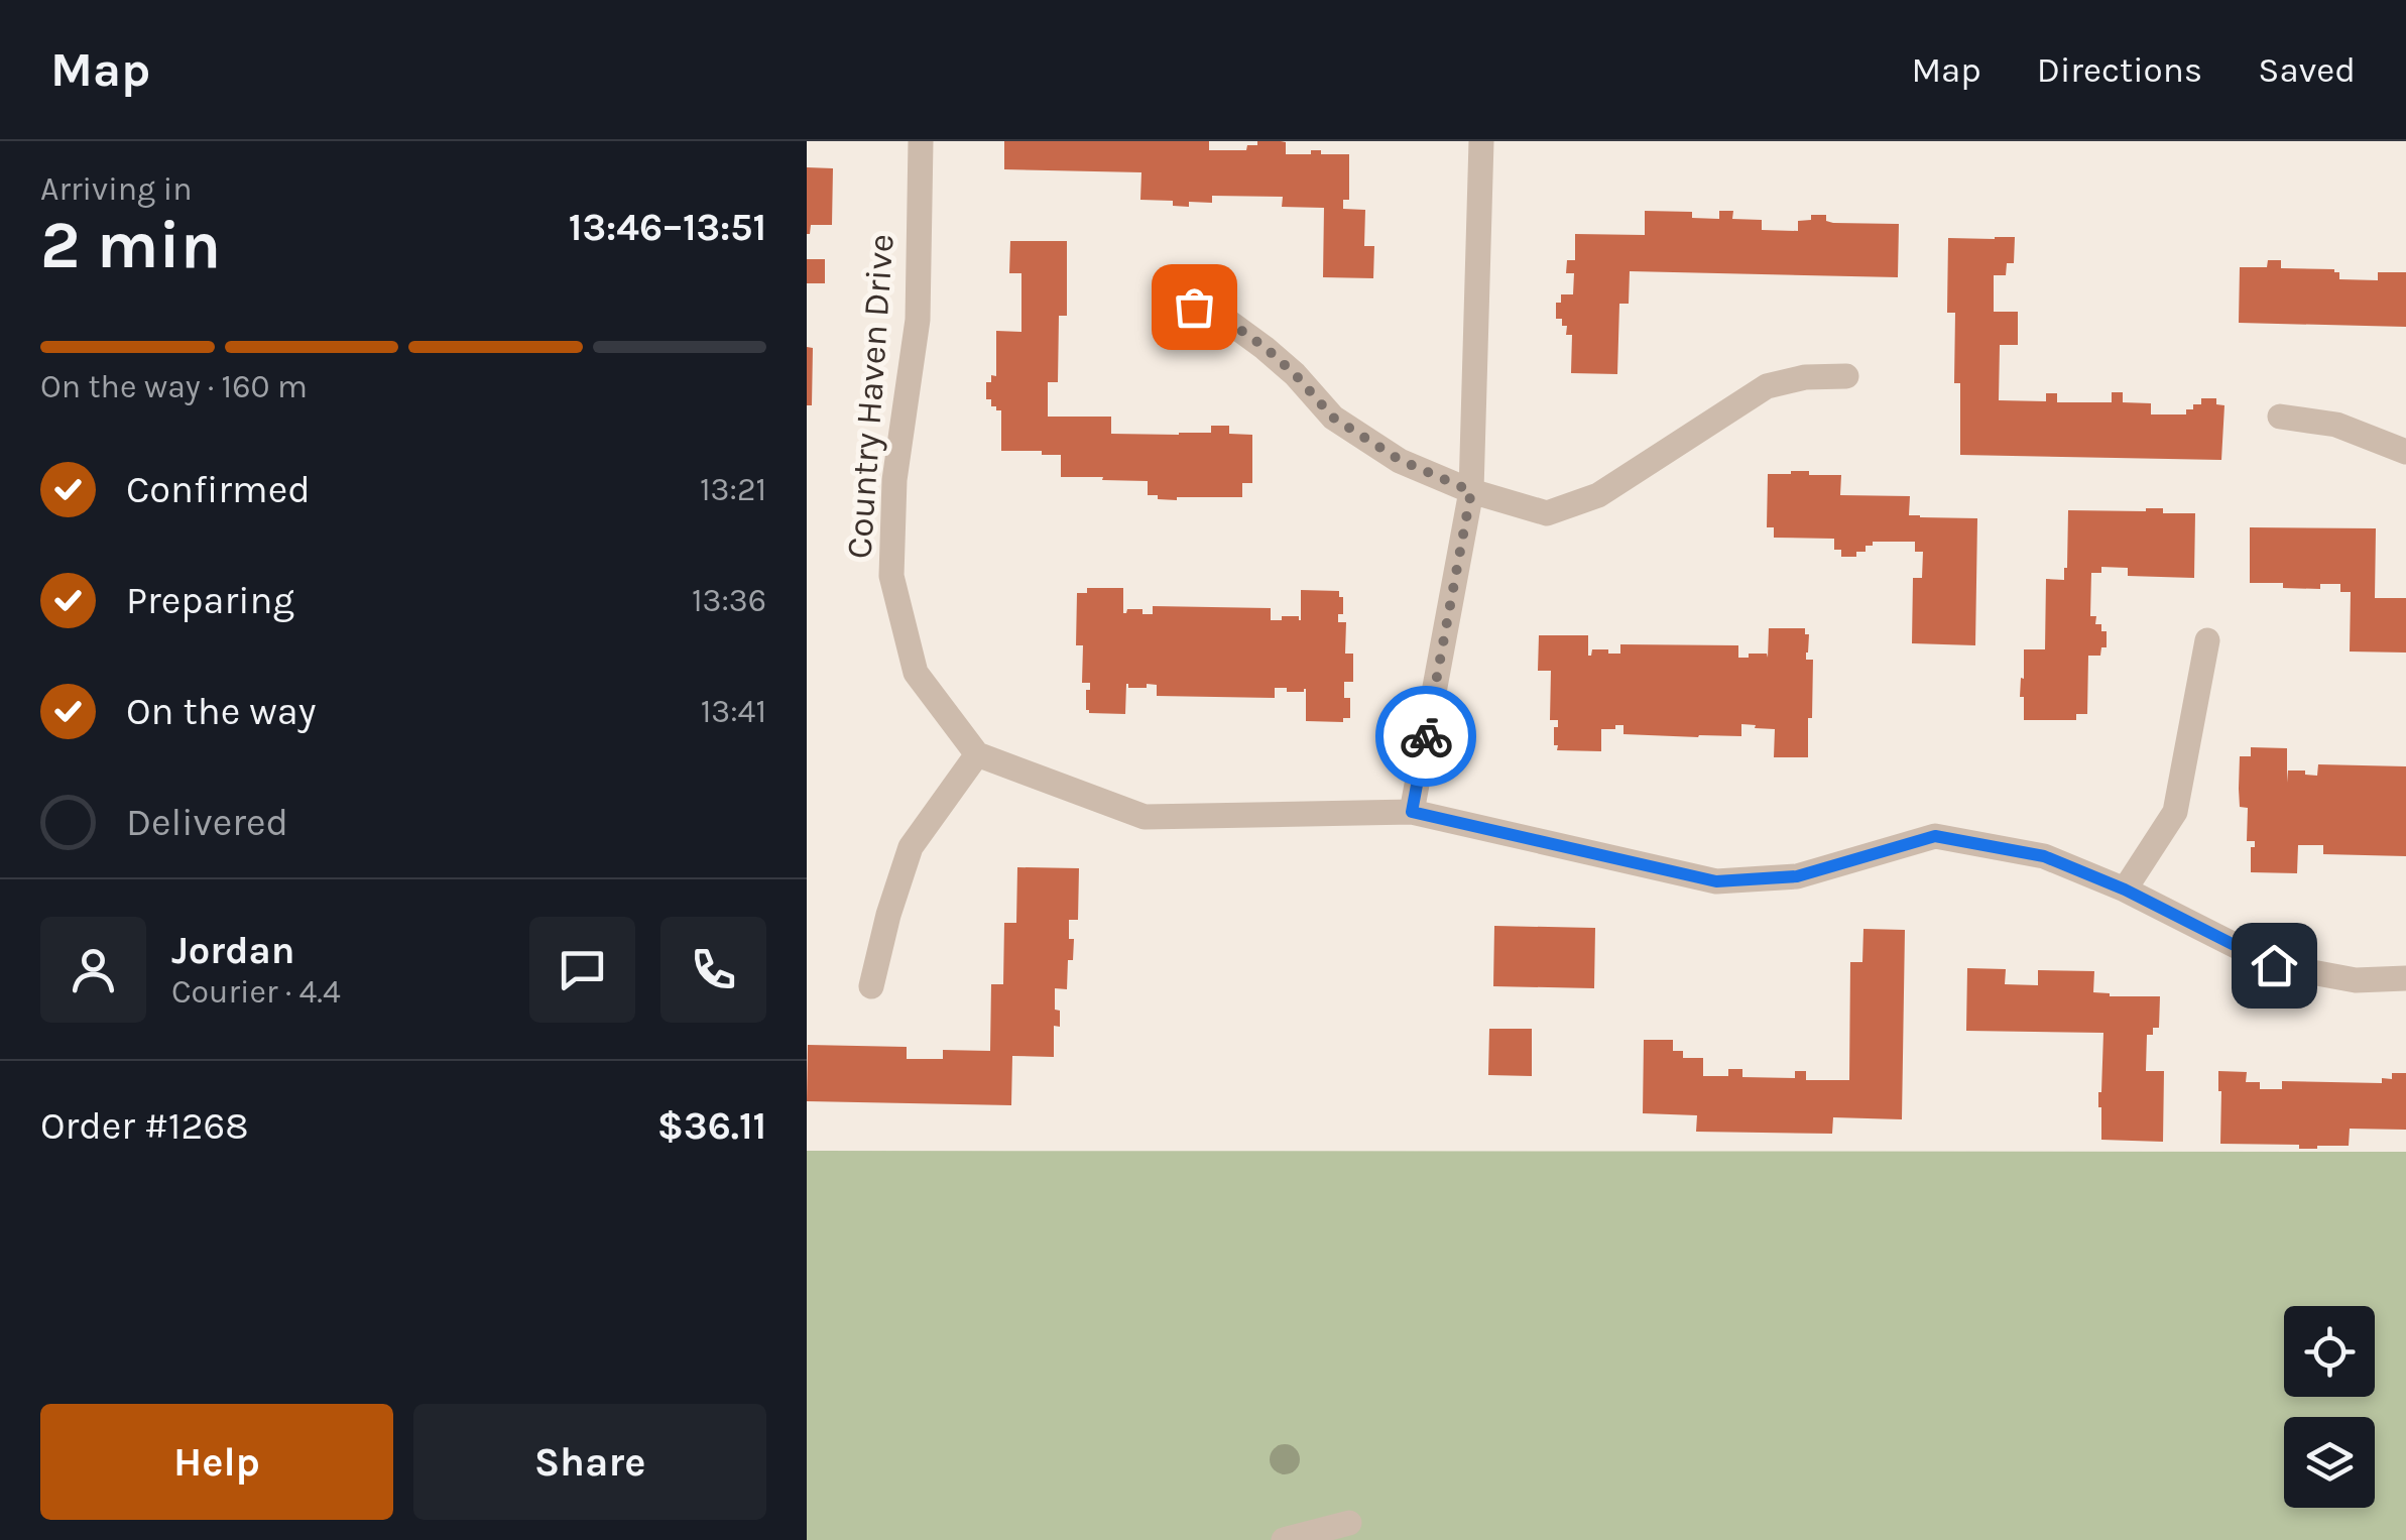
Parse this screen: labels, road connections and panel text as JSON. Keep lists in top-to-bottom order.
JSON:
{
  "streets": {
    "street": ["Country Haven Drive"]
  },
  "page": {
    "header": "Map",
    "nav": ["Map", "Directions", "Saved"],
    "heading": ["2 min", "Arriving in", "13:46–13:51"],
    "panel": [
      "Jordan",
      "Courier · 4.4",
      "Order #1268",
      "$36.11"
    ],
    "bar": "On the way · 160 m",
    "list": [
      ["Confirmed", "13:21"],
      ["Preparing", "13:36"],
      ["On the way", "13:41"],
      "Delivered"
    ],
    "buttons": ["Help", "Share"]
  }
}
